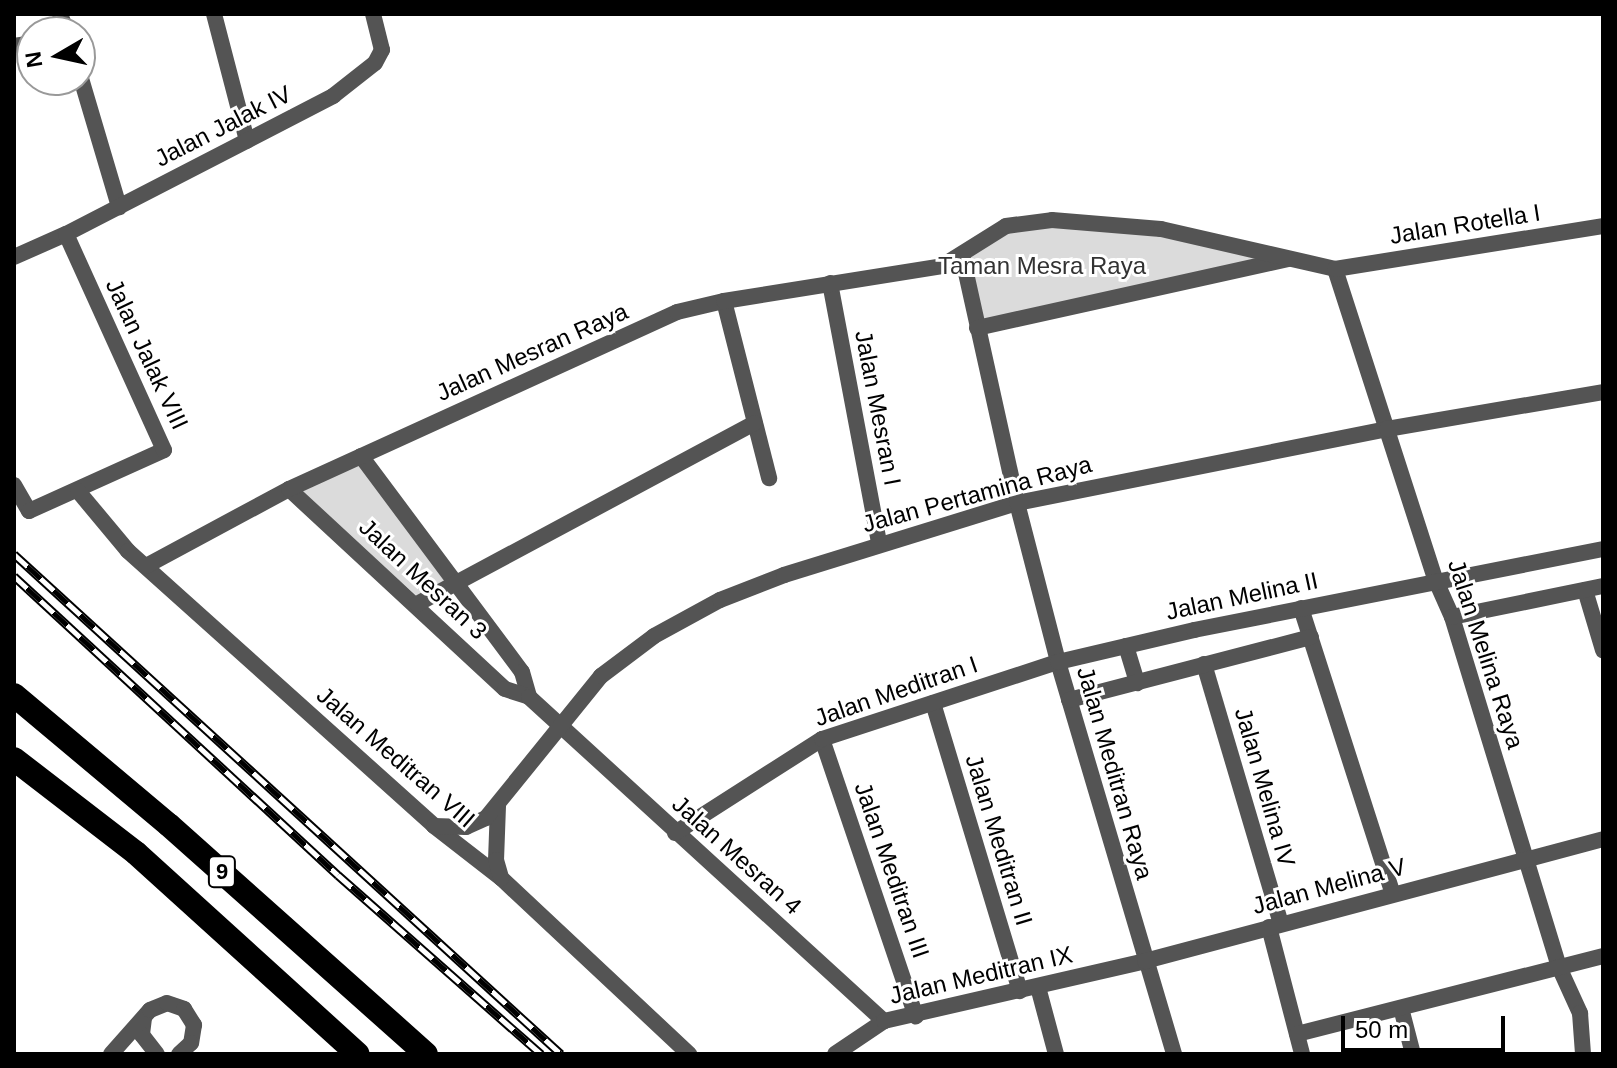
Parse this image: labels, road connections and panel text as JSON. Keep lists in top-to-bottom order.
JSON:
{
  "streets": {
    "highway": ["9"],
    "street": [
      "Jalan Jalak IV",
      "Jalan Rotella I",
      "Jalan Mesran Raya",
      "Jalan Jalak VIII",
      "Jalan Mesran I",
      "Jalan Pertamina Raya",
      "Jalan Mesran 3",
      "Jalan Melina II",
      "Jalan Melina Raya",
      "Jalan Meditran I",
      "Jalan Meditran VIII",
      "Jalan Meditran Raya",
      "Jalan Melina IV",
      "Jalan Meditran II",
      "Jalan Mesran 4",
      "Jalan Meditran III",
      "Jalan Melina V",
      "Jalan Meditran IX"
    ]
  },
  "crossings": [
    ["Jalan Jalak IV", "Jalan Jalak VIII"],
    ["Jalan Rotella I", "Jalan Mesran Raya"],
    ["Jalan Rotella I", "Jalan Melina Raya"],
    ["Jalan Mesran Raya", "Jalan Mesran I"],
    ["Jalan Mesran Raya", "Jalan Mesran 3"],
    ["Jalan Mesran Raya", "Jalan Melina Raya"],
    ["Jalan Mesran Raya", "Jalan Meditran VIII"],
    ["Jalan Jalak VIII", "Jalan Meditran VIII"],
    ["Jalan Mesran I", "Jalan Pertamina Raya"],
    ["Jalan Pertamina Raya", "Jalan Mesran 3"],
    ["Jalan Pertamina Raya", "Jalan Melina Raya"],
    ["Jalan Pertamina Raya", "Jalan Meditran VIII"],
    ["Jalan Pertamina Raya", "Jalan Meditran Raya"],
    ["Jalan Pertamina Raya", "Jalan Mesran 4"],
    ["Jalan Mesran 3", "Jalan Mesran 4"],
    ["Jalan Melina II", "Jalan Melina Raya"],
    ["Jalan Melina II", "Jalan Meditran I"],
    ["Jalan Melina II", "Jalan Meditran Raya"],
    ["Jalan Melina Raya", "Jalan Melina V"],
    ["Jalan Meditran I", "Jalan Meditran Raya"],
    ["Jalan Meditran I", "Jalan Meditran II"],
    ["Jalan Meditran I", "Jalan Mesran 4"],
    ["Jalan Meditran I", "Jalan Meditran III"],
    ["Jalan Meditran Raya", "Jalan Melina V"],
    ["Jalan Meditran Raya", "Jalan Meditran IX"],
    ["Jalan Melina IV", "Jalan Melina V"],
    ["Jalan Meditran II", "Jalan Meditran IX"],
    ["Jalan Mesran 4", "Jalan Meditran IX"],
    ["Jalan Meditran III", "Jalan Meditran IX"],
    ["Jalan Melina V", "Jalan Meditran IX"]
  ],
  "parks": ["Taman Mesra Raya"],
  "scale_bar": "50 m",
  "north": "left"
}
